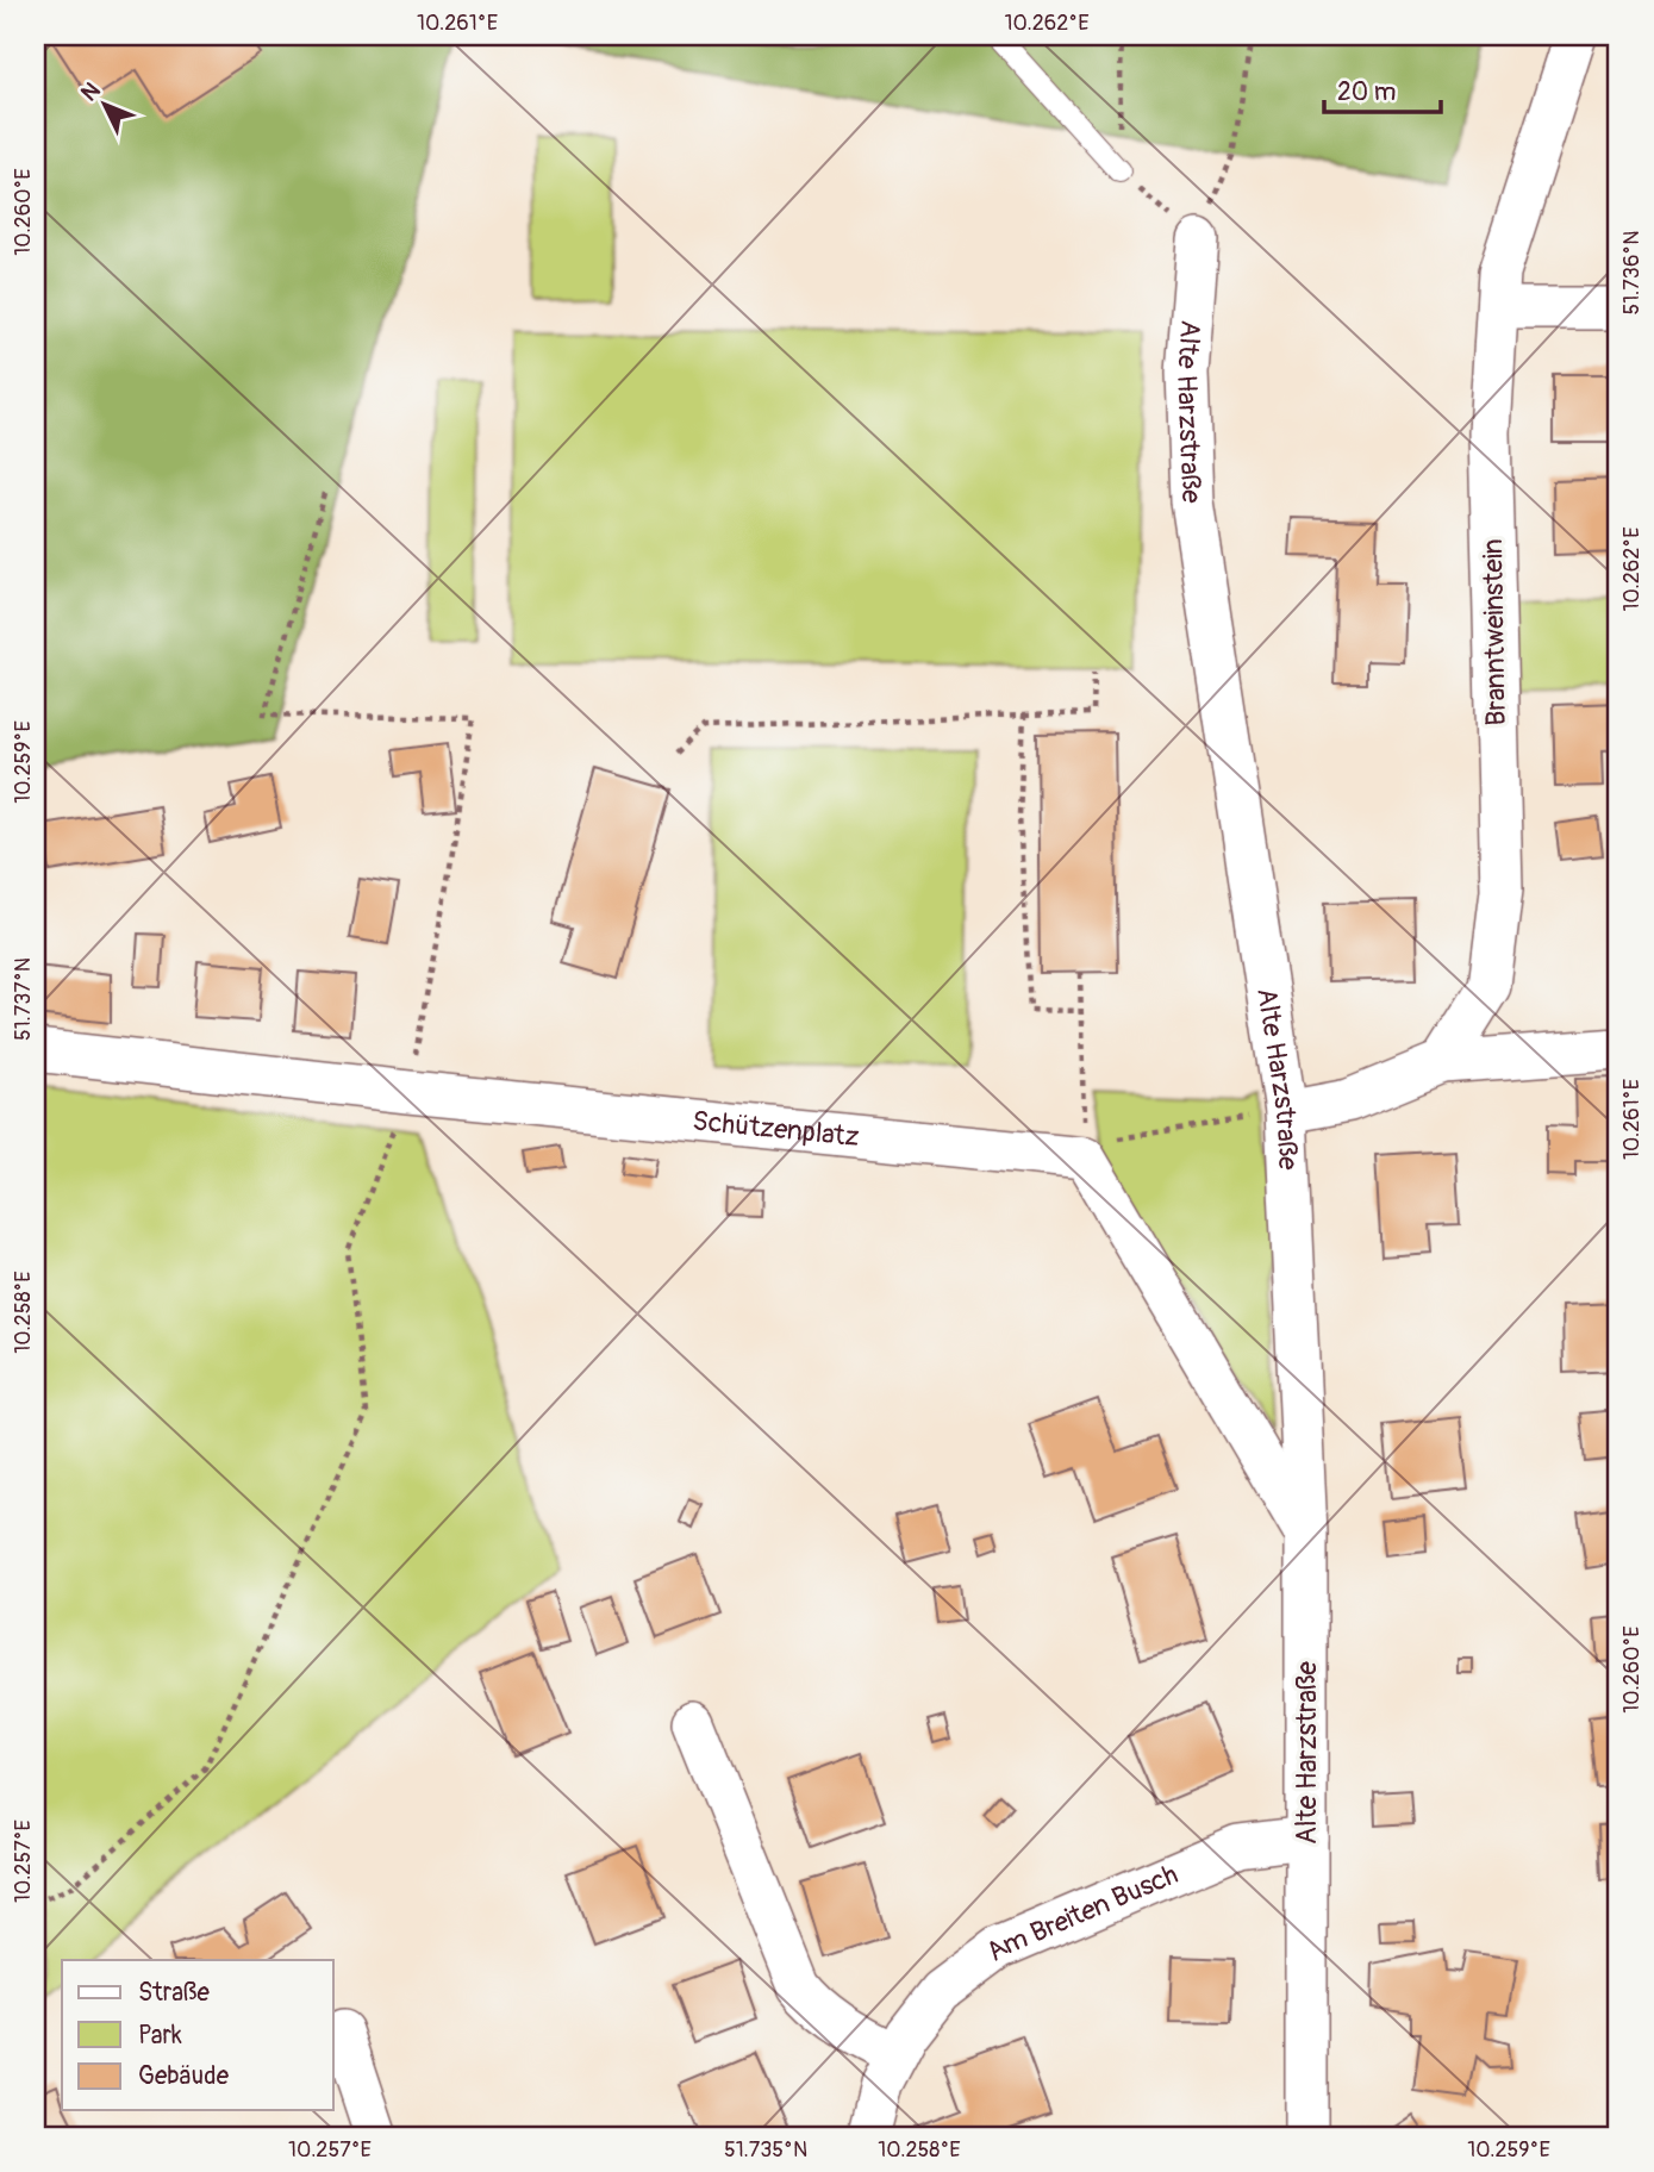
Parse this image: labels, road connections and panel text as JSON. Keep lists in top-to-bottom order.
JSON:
{
  "streets": {
    "street": [
      "Alte Harzstraße",
      "Branntweinstein",
      "Schützenplatz",
      "Am Breiten Busch"
    ]
  },
  "crossings": [
    ["Alte Harzstraße", "Am Breiten Busch"]
  ],
  "legend": ["Straße", "Park", "Gebäude"],
  "scale_bar": "20 m",
  "north": "top left",
  "coordinates": [
    "10.261°E",
    "10.262°E",
    "10.260°E",
    "51.736°N",
    "10.259°E",
    "51.737°N",
    "10.258°E",
    "10.257°E",
    "51.735°N"
  ]
}
